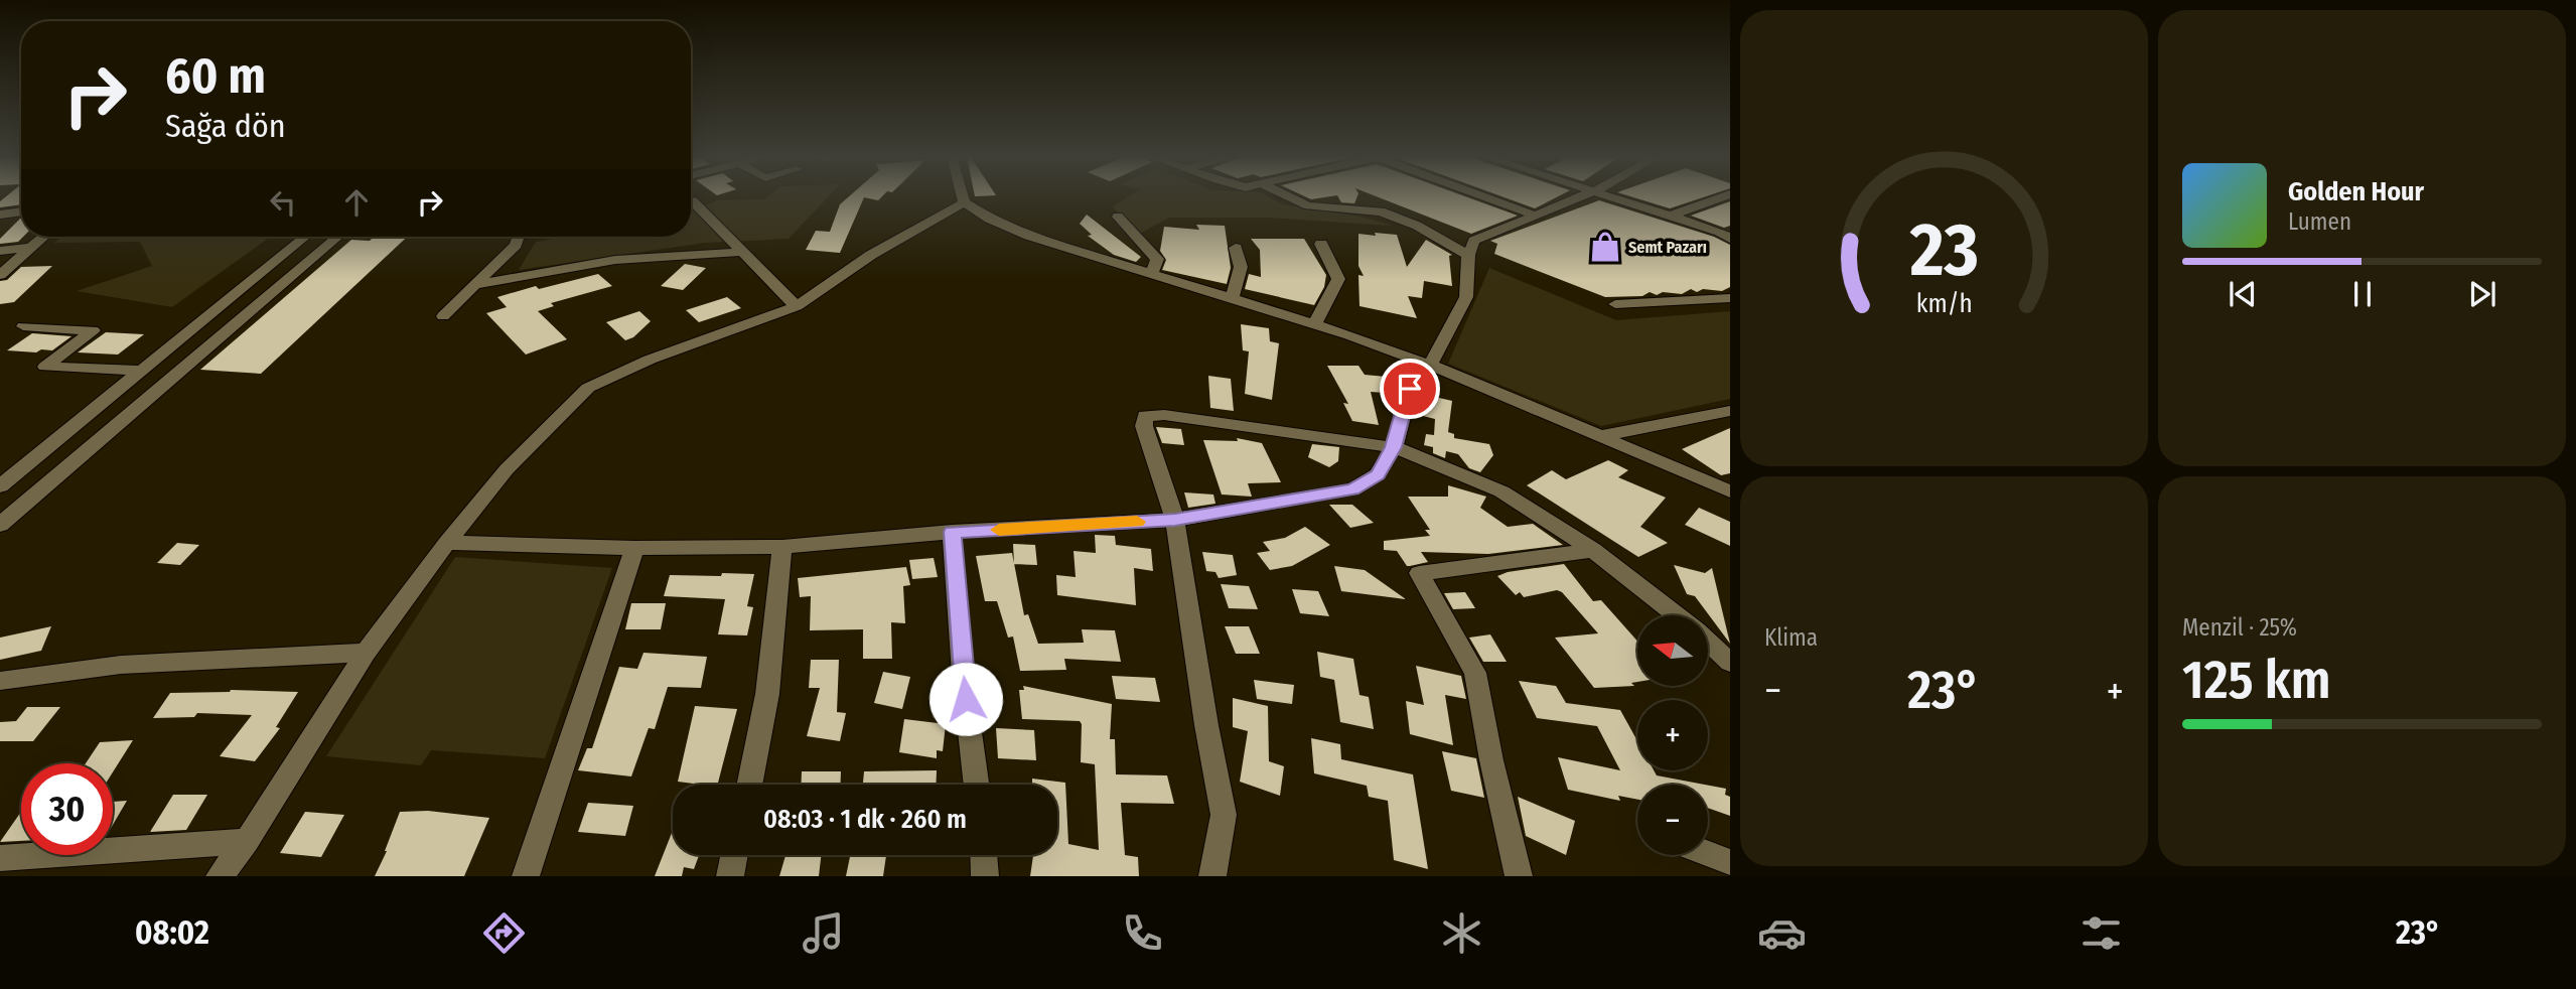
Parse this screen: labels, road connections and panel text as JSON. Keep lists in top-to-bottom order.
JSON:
{
  "places": {
    "shop": ["Semt Pazarı"]
  },
  "north": "left",
  "page": {
    "turn": ["60 m", "Sağa dön"],
    "song": ["Golden Hour", "Lumen"],
    "tile": [
      "Klima",
      ["Menzil · 25%", "125 km"]
    ],
    "map_buttons": ["+", "−"],
    "heat": ["−", "23°", "+"],
    "limit": "30",
    "trip": "08:03 · 1 dk · 260 m",
    "tabs": ["08:02", "23°"],
    "gauge": ["23", "km/h"]
  }
}
